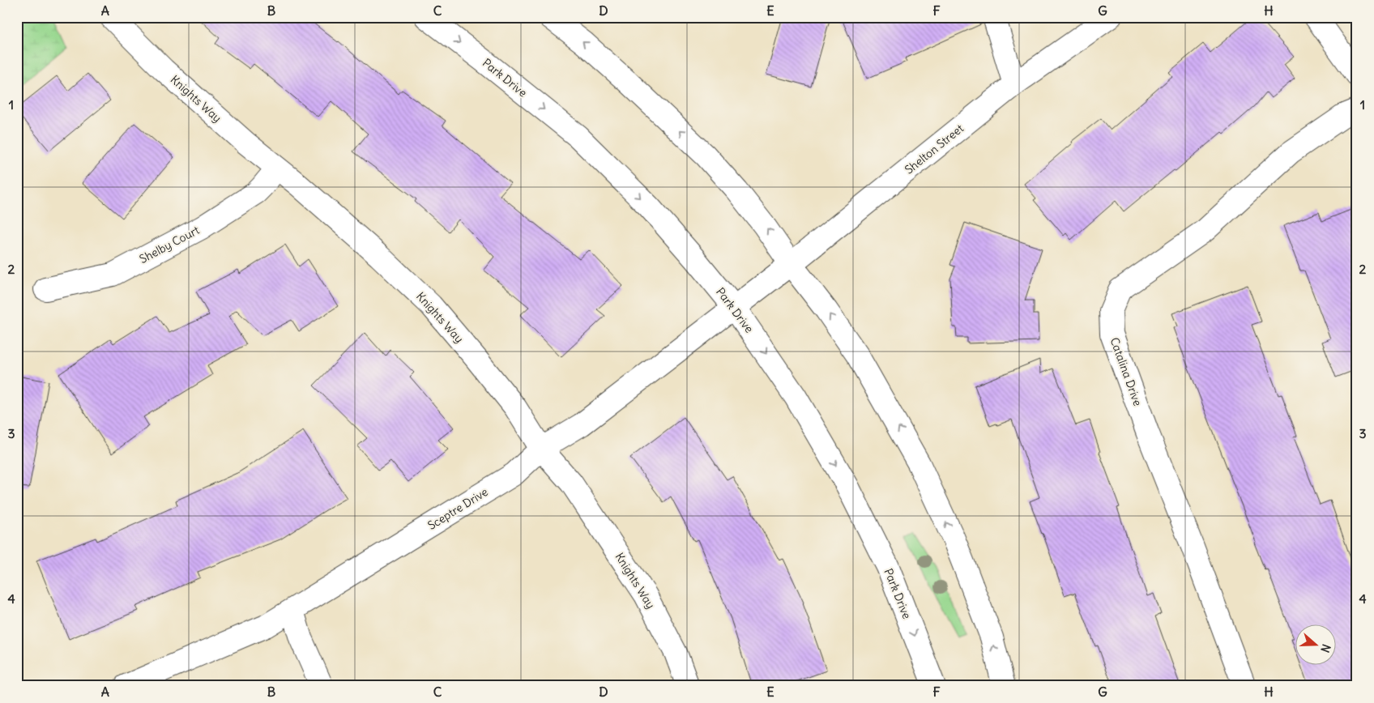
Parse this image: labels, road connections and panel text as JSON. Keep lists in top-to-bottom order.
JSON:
{
  "streets": {
    "street": [
      "Park Drive",
      "Knights Way",
      "Shelton Street",
      "Shelby Court",
      "Catalina Drive",
      "Sceptre Drive"
    ]
  },
  "crossings": [
    ["Park Drive", "Sceptre Drive"],
    ["Knights Way", "Shelby Court"],
    ["Knights Way", "Sceptre Drive"],
    ["Shelton Street", "Sceptre Drive"]
  ],
  "north": "right",
  "grid": {
    "columns": [
      "A",
      "B",
      "C",
      "D",
      "E",
      "F",
      "G",
      "H"
    ],
    "rows": [
      "1",
      "2",
      "3",
      "4"
    ]
  }
}
